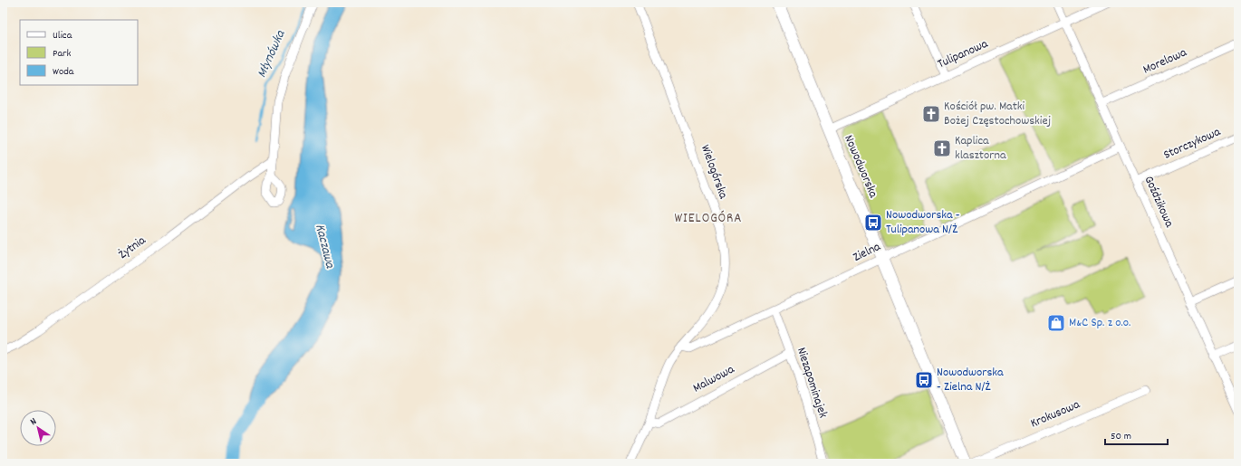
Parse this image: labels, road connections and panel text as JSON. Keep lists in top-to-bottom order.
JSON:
{
  "streets": {
    "street": [
      "Tulipanowa",
      "Morelowa",
      "Storczykowa",
      "Nowodworska",
      "Wielogórska",
      "Goździkowa",
      "Żytnia",
      "Zielna",
      "Malwowa",
      "Niezapominajek",
      "Krokusowa"
    ]
  },
  "crossings": [
    ["Tulipanowa", "Nowodworska"],
    ["Tulipanowa", "Goździkowa"],
    ["Morelowa", "Goździkowa"],
    ["Storczykowa", "Goździkowa"],
    ["Nowodworska", "Zielna"],
    ["Wielogórska", "Zielna"],
    ["Wielogórska", "Malwowa"],
    ["Goździkowa", "Zielna"],
    ["Zielna", "Niezapominajek"],
    ["Malwowa", "Niezapominajek"]
  ],
  "districts": ["WIELOGÓRA"],
  "water": ["Młynówka", "Kaczawa"],
  "places": {
    "church": ["Kościół pw. Matki Bożej Częstochowskiej", "Kaplica klasztorna"],
    "bus stop": ["Nowodworska - Tulipanowa N/Ż", "Nowodworska - Zielna N/Ż"],
    "shop": ["M&C Sp. z o.o."]
  },
  "legend": ["Ulica", "Park", "Woda"],
  "scale_bar": "50 m",
  "north": "top left"
}
